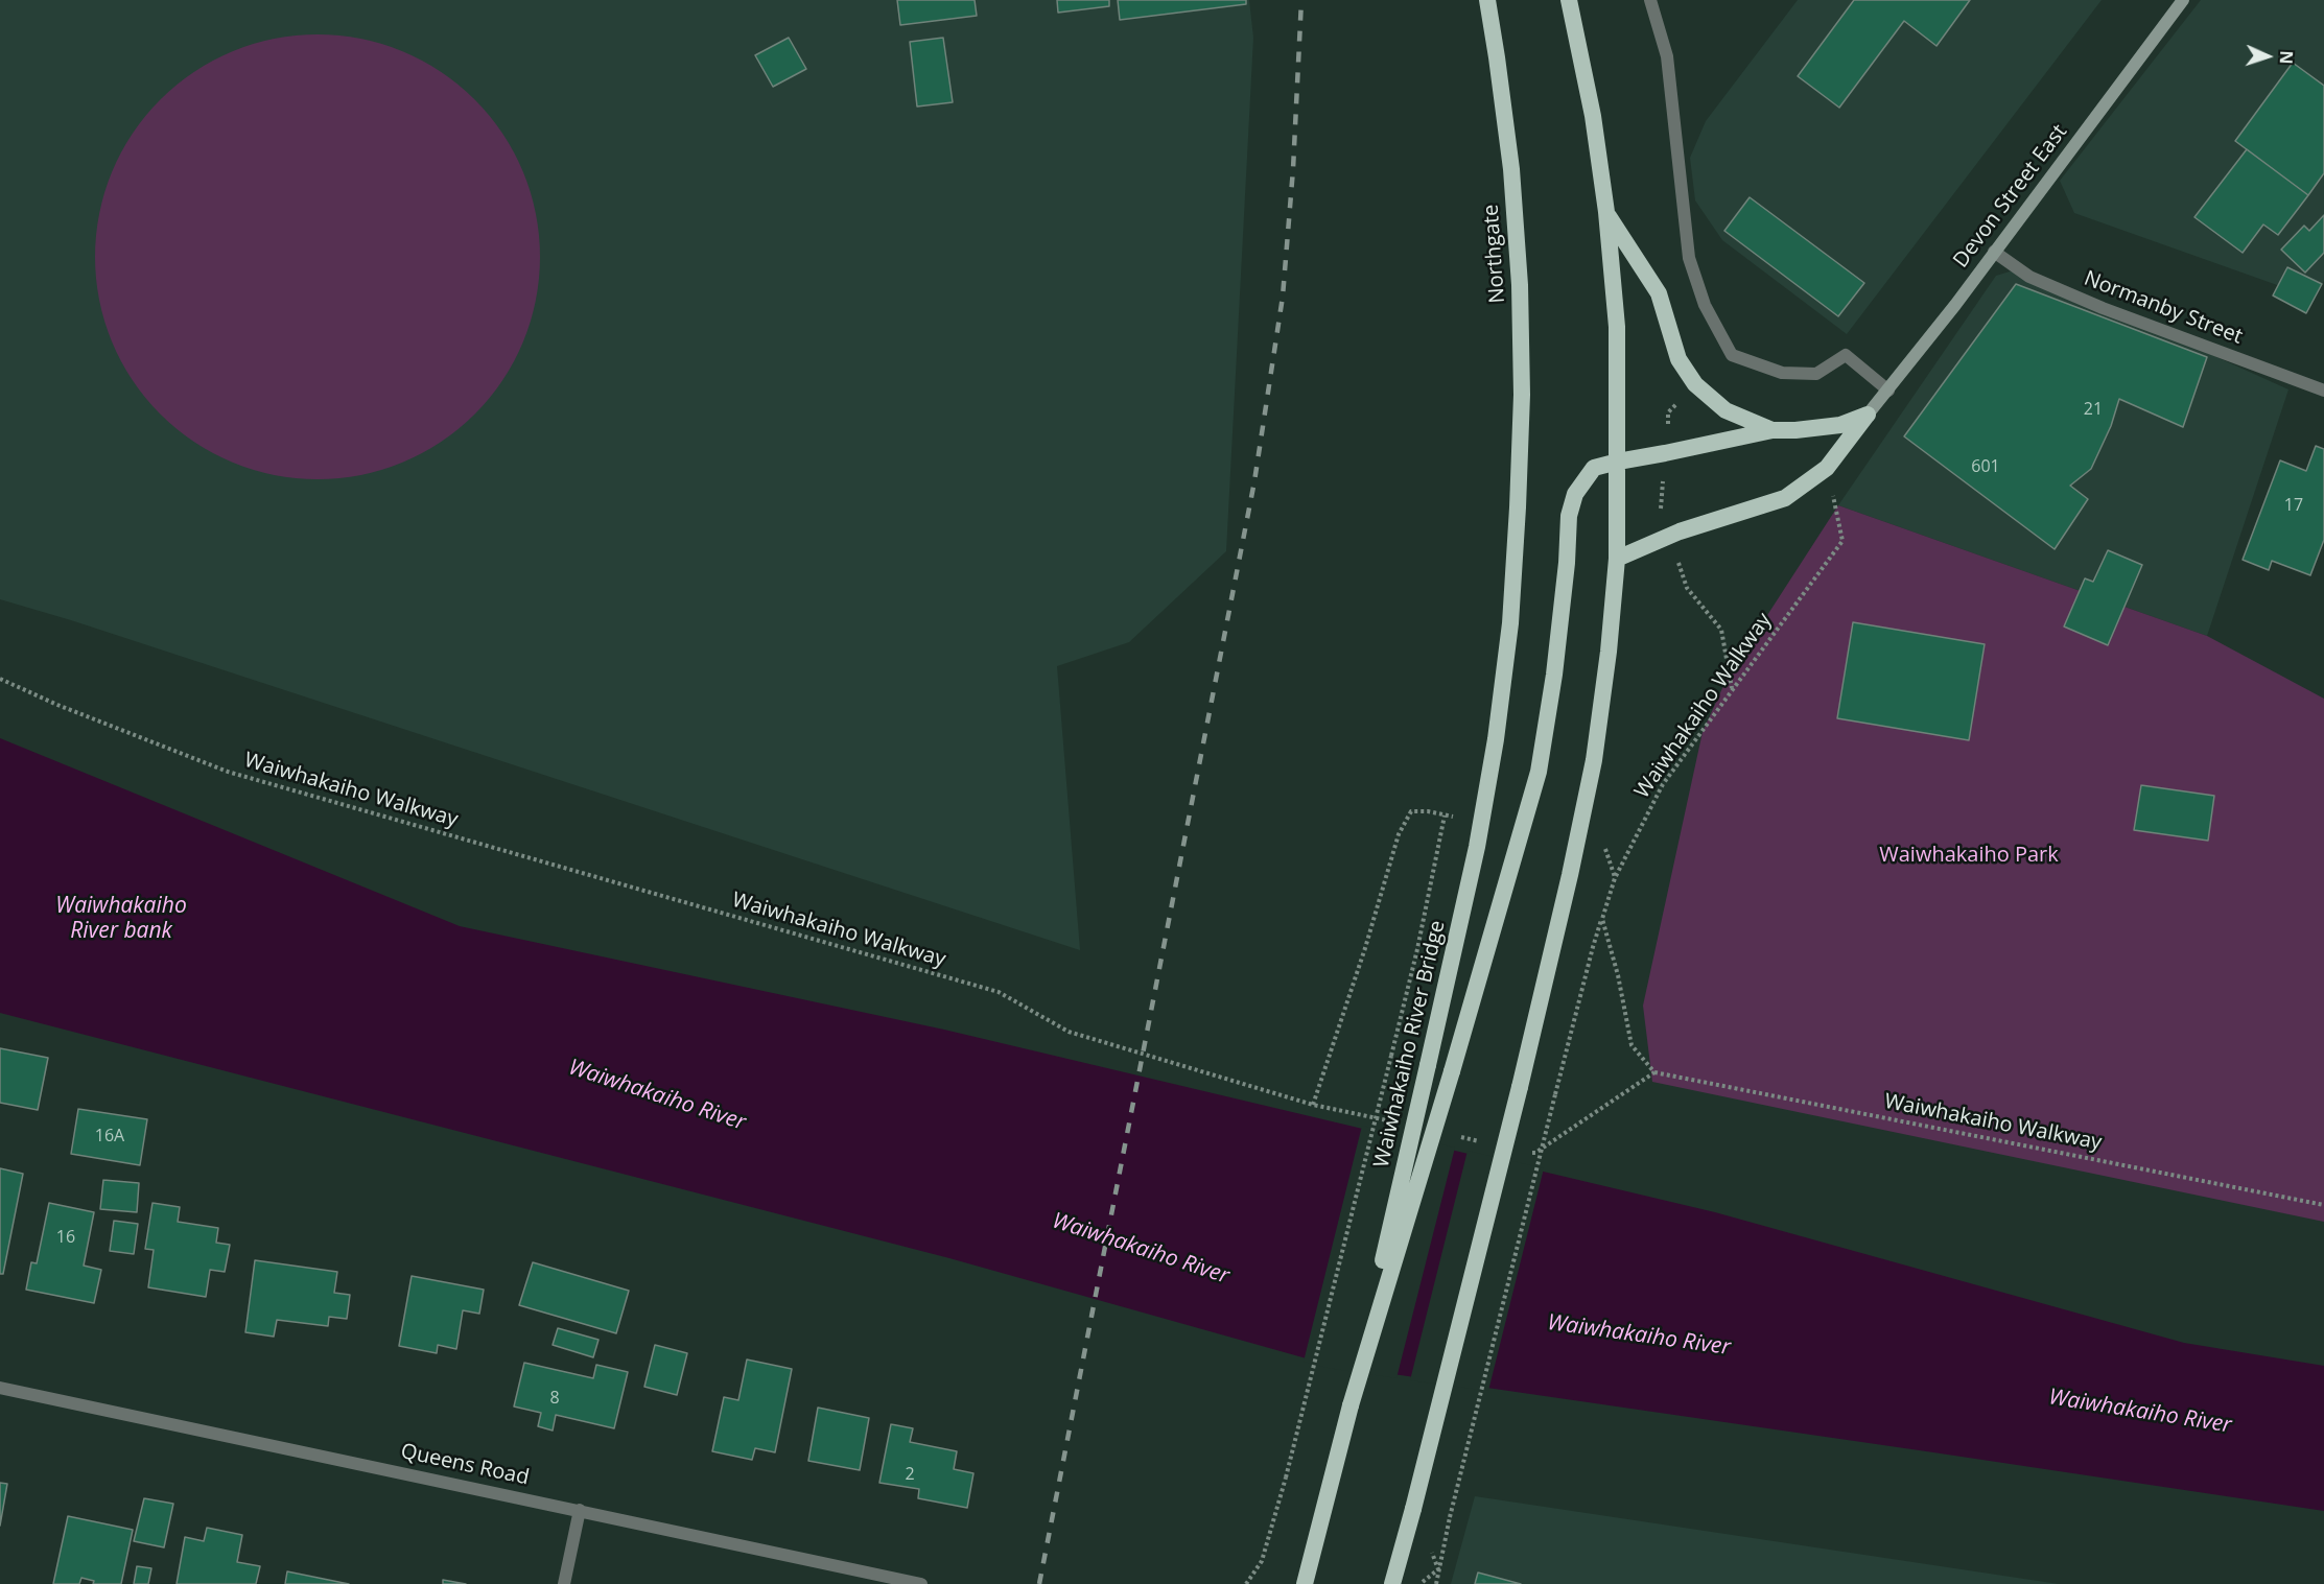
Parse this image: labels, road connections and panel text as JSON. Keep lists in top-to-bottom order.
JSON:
{
  "streets": {
    "highway": ["Northgate", "Waiwhakaiho River Bridge"],
    "main road": ["Devon Street East"],
    "street": ["Normanby Street", "Queens Road"],
    "path": ["Waiwhakaiho Walkway"]
  },
  "crossings": [
    ["Devon Street East", "Normanby Street"],
    ["Northgate", "Waiwhakaiho River Bridge"]
  ],
  "water": ["Waiwhakaiho River bank", "Waiwhakaiho River"],
  "parks": ["Waiwhakaiho Park"],
  "house_numbers": [
    "21",
    "601",
    "17",
    "16A",
    "16",
    "8",
    "2"
  ],
  "north": "right"
}
